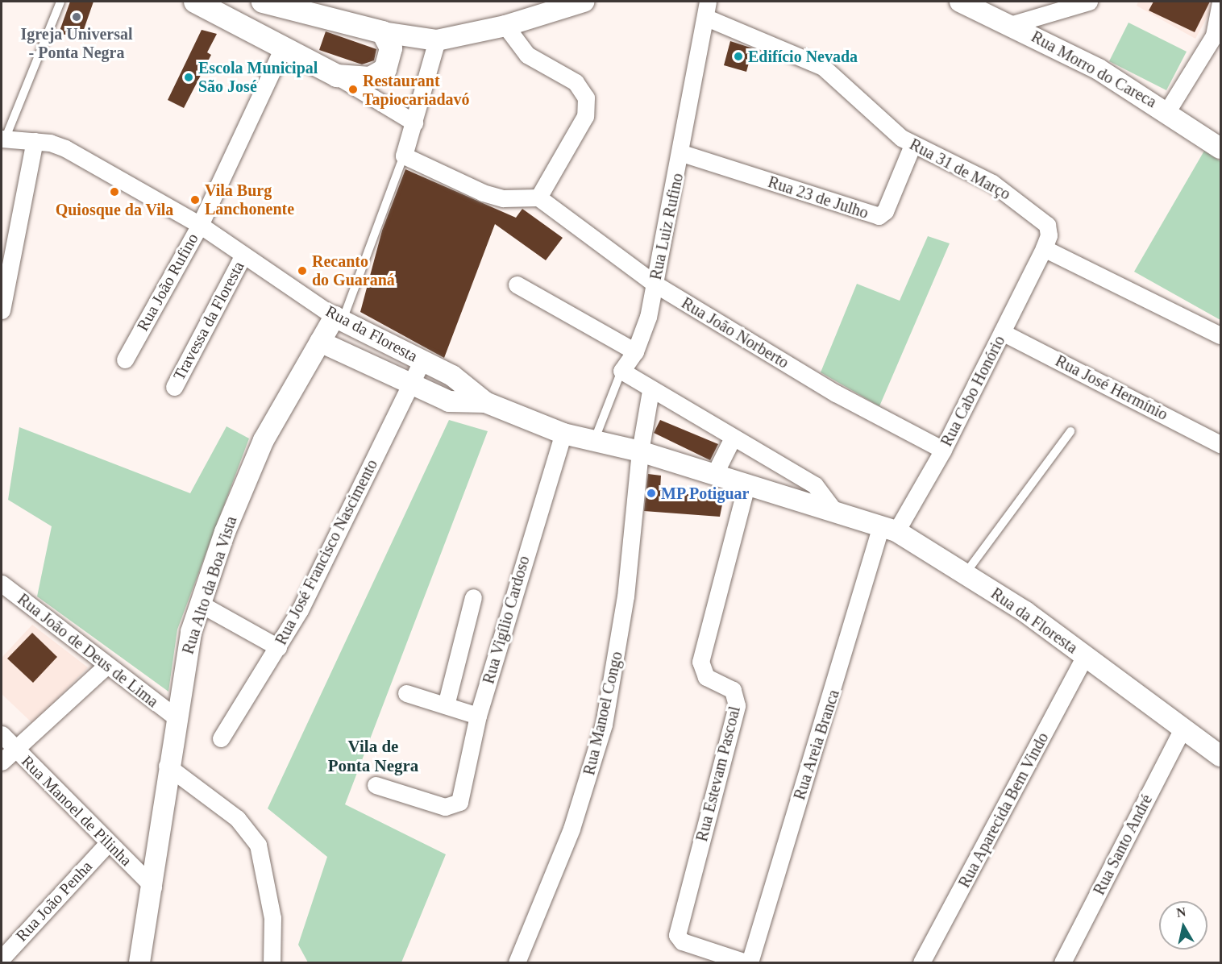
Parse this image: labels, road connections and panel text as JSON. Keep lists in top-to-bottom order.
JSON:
{
  "streets": {
    "street": [
      "Rua Morro do Careca",
      "Rua 31 de Março",
      "Rua 23 de Julho",
      "Rua Luiz Rufino",
      "Rua João Rufino",
      "Travessa da Floresta",
      "Rua João Norberto",
      "Rua da Floresta",
      "Rua José Hermínio",
      "Rua Cabo Honório",
      "Rua José Francisco Nascimento",
      "Rua Alto da Boa Vista",
      "Rua Vigílio Cardoso",
      "Rua João de Deus de Lima",
      "Rua Manoel Congo",
      "Rua Areia Branca",
      "Rua Estevam Pascoal",
      "Rua Aparecida Bem Vindo",
      "Rua Manoel de Pilinha",
      "Rua Santo André",
      "Rua João Penha"
    ]
  },
  "crossings": [
    ["Rua 31 de Março", "Rua 23 de Julho"],
    ["Rua 31 de Março", "Rua Luiz Rufino"],
    ["Rua 31 de Março", "Rua Cabo Honório"],
    ["Rua 23 de Julho", "Rua Luiz Rufino"],
    ["Rua Luiz Rufino", "Rua João Norberto"],
    ["Rua Luiz Rufino", "Rua da Floresta"],
    ["Rua João Rufino", "Rua da Floresta"],
    ["Travessa da Floresta", "Rua da Floresta"],
    ["Rua João Norberto", "Rua Cabo Honório"],
    ["Rua da Floresta", "Rua Cabo Honório"],
    ["Rua da Floresta", "Rua José Francisco Nascimento"],
    ["Rua da Floresta", "Rua Alto da Boa Vista"],
    ["Rua da Floresta", "Rua Vigílio Cardoso"],
    ["Rua da Floresta", "Rua Manoel Congo"],
    ["Rua da Floresta", "Rua Areia Branca"],
    ["Rua da Floresta", "Rua Estevam Pascoal"],
    ["Rua da Floresta", "Rua Aparecida Bem Vindo"],
    ["Rua da Floresta", "Rua Santo André"],
    ["Rua José Hermínio", "Rua Cabo Honório"],
    ["Rua Cabo Honório", "Rua Areia Branca"],
    ["Rua Alto da Boa Vista", "Rua João de Deus de Lima"],
    ["Rua Alto da Boa Vista", "Rua Manoel de Pilinha"],
    ["Rua Manoel de Pilinha", "Rua João Penha"]
  ],
  "districts": ["Vila de Ponta Negra"],
  "places": [
    "Igreja Universal - Ponta Negra",
    "Edifício Nevada",
    "Escola Municipal São José",
    "Restaurant Tapiocariadavó",
    "Quiosque da Vila",
    "Vila Burg Lanchonente",
    "Recanto do Guaraná",
    "MP Potiguar"
  ],
  "north": "top"
}
